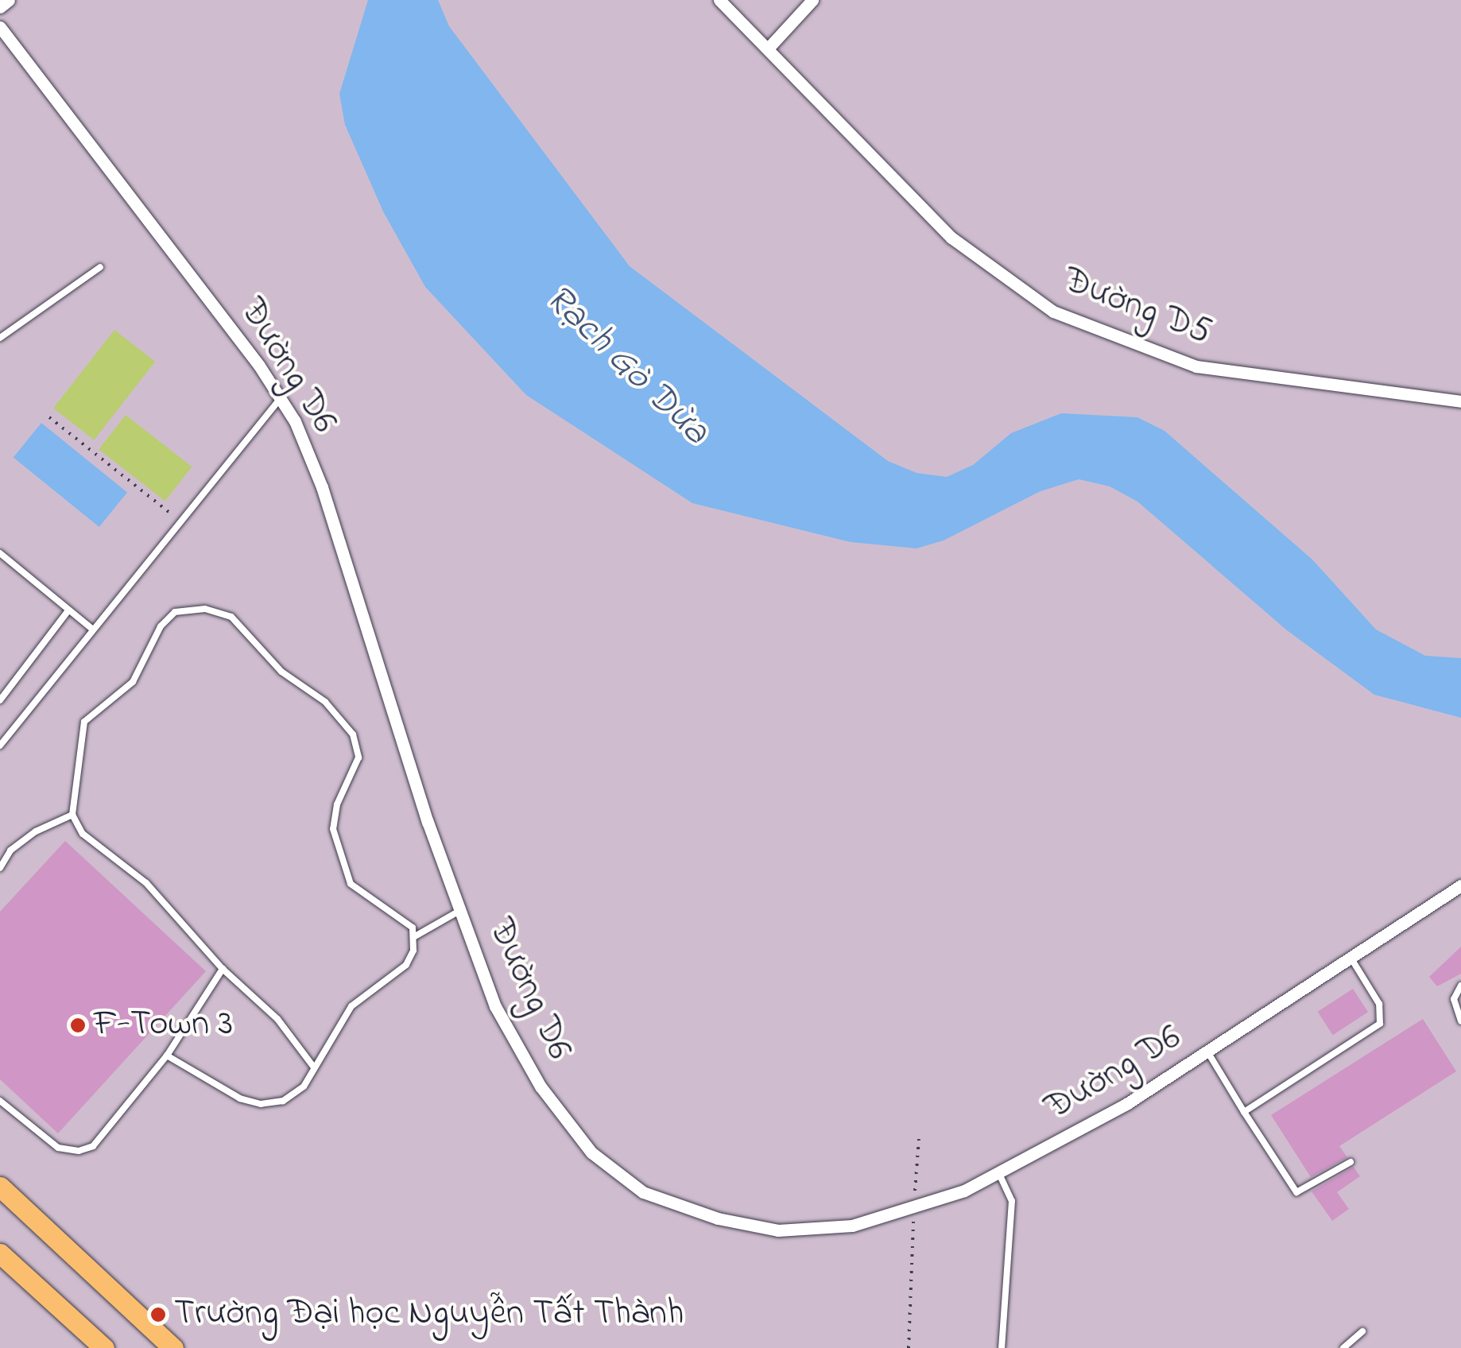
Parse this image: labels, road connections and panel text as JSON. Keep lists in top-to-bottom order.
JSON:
{
  "streets": {
    "street": ["Đường D5", "Đường D6"]
  },
  "water": ["Rạch Gò Dừa"],
  "places": ["F-Town 3", "Trường Đại học Nguyễn Tất Thành"]
}
